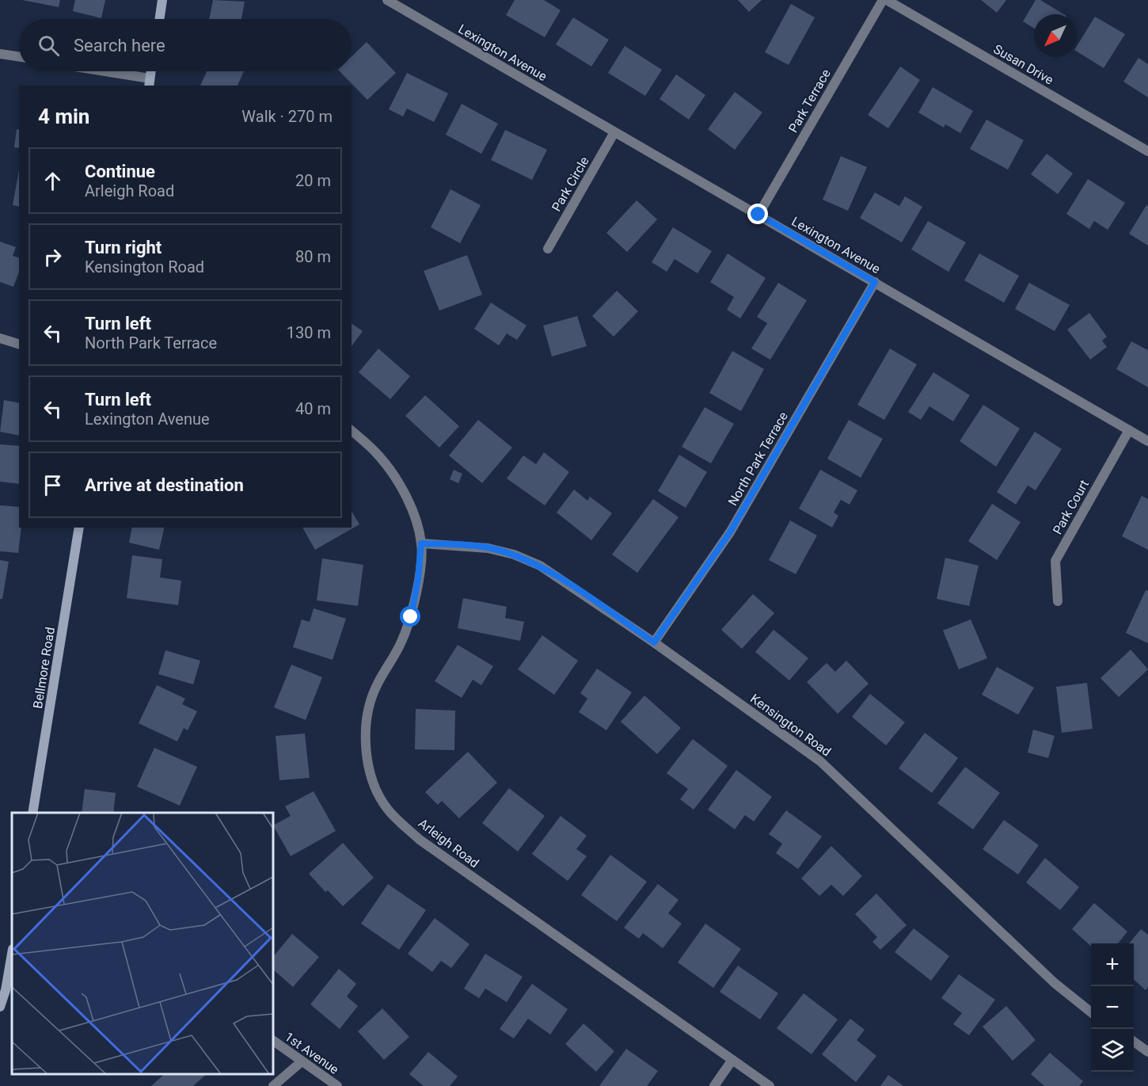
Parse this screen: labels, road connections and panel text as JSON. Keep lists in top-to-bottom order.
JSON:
{
  "streets": {
    "main road": ["Bellmore Road"],
    "street": [
      "Lexington Avenue",
      "Susan Drive",
      "Park Terrace",
      "Park Circle",
      "North Park Terrace",
      "Park Court",
      "Kensington Road",
      "Arleigh Road",
      "1st Avenue"
    ]
  },
  "crossings": [
    ["Lexington Avenue", "Park Terrace"],
    ["Lexington Avenue", "Park Circle"],
    ["Lexington Avenue", "North Park Terrace"],
    ["Lexington Avenue", "Park Court"],
    ["North Park Terrace", "Kensington Road"],
    ["Kensington Road", "Arleigh Road"]
  ],
  "north": "bottom left",
  "page": {
    "search": "Search here",
    "heading": ["4 min", "Walk · 270 m"],
    "list": [
      ["Continue", "Arleigh Road", "20 m"],
      ["Turn right", "Kensington Road", "80 m"],
      ["Turn left", "North Park Terrace", "130 m"],
      ["Turn left", "Lexington Avenue", "40 m"],
      "Arrive at destination"
    ],
    "map_buttons": ["+", "−"]
  }
}
